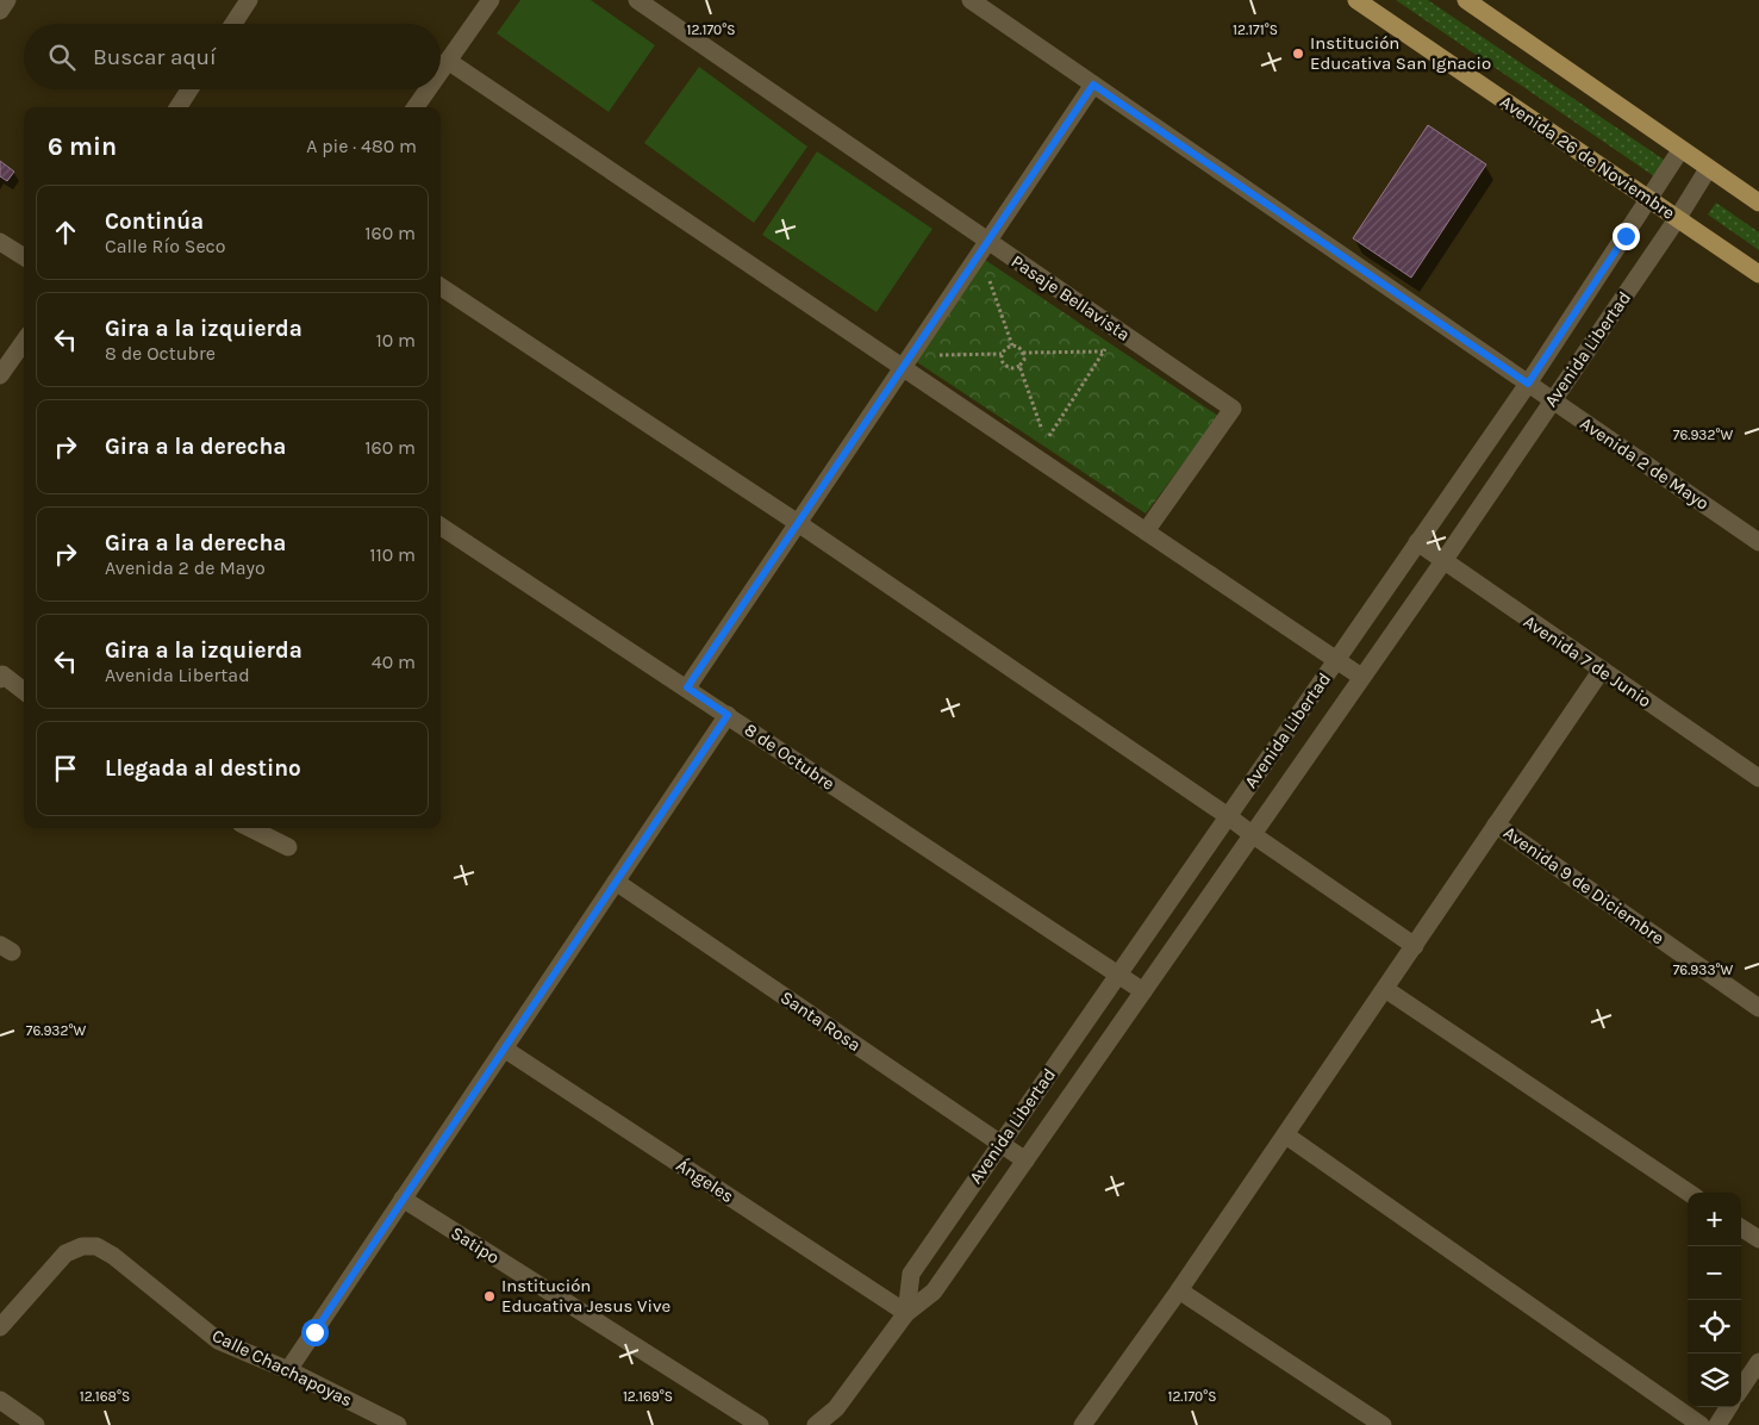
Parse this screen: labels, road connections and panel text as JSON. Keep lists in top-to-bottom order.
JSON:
{
  "streets": {
    "main road": ["Avenida 26 de Noviembre"],
    "street": [
      "Pasaje Bellavista",
      "Avenida Libertad",
      "Avenida 2 de Mayo",
      "Avenida 7 de Junio",
      "8 de Octubre",
      "Avenida 9 de Diciembre",
      "Santa Rosa",
      "Ángeles",
      "Satipo",
      "Calle Chachapoyas"
    ]
  },
  "crossings": [
    ["Avenida 26 de Noviembre", "Avenida Libertad"],
    ["Avenida Libertad", "Avenida 2 de Mayo"],
    ["Avenida Libertad", "Avenida 7 de Junio"],
    ["Avenida Libertad", "8 de Octubre"],
    ["Avenida Libertad", "Santa Rosa"],
    ["Avenida Libertad", "Ángeles"]
  ],
  "places": ["Institución Educativa San Ignacio", "Institución Educativa Jesus Vive"],
  "page": {
    "search": "Buscar aquí",
    "heading": ["6 min", "A pie · 480 m"],
    "list": [
      ["Continúa", "Calle Río Seco", "160 m"],
      ["Gira a la izquierda", "8 de Octubre", "10 m"],
      ["Gira a la derecha", "160 m"],
      ["Gira a la derecha", "Avenida 2 de Mayo", "110 m"],
      ["Gira a la izquierda", "Avenida Libertad", "40 m"],
      "Llegada al destino"
    ],
    "map_buttons": ["+", "−"]
  },
  "coordinates": [
    "12.170°S",
    "12.171°S",
    "76.932°W",
    "76.933°W",
    "12.168°S",
    "12.169°S"
  ]
}
